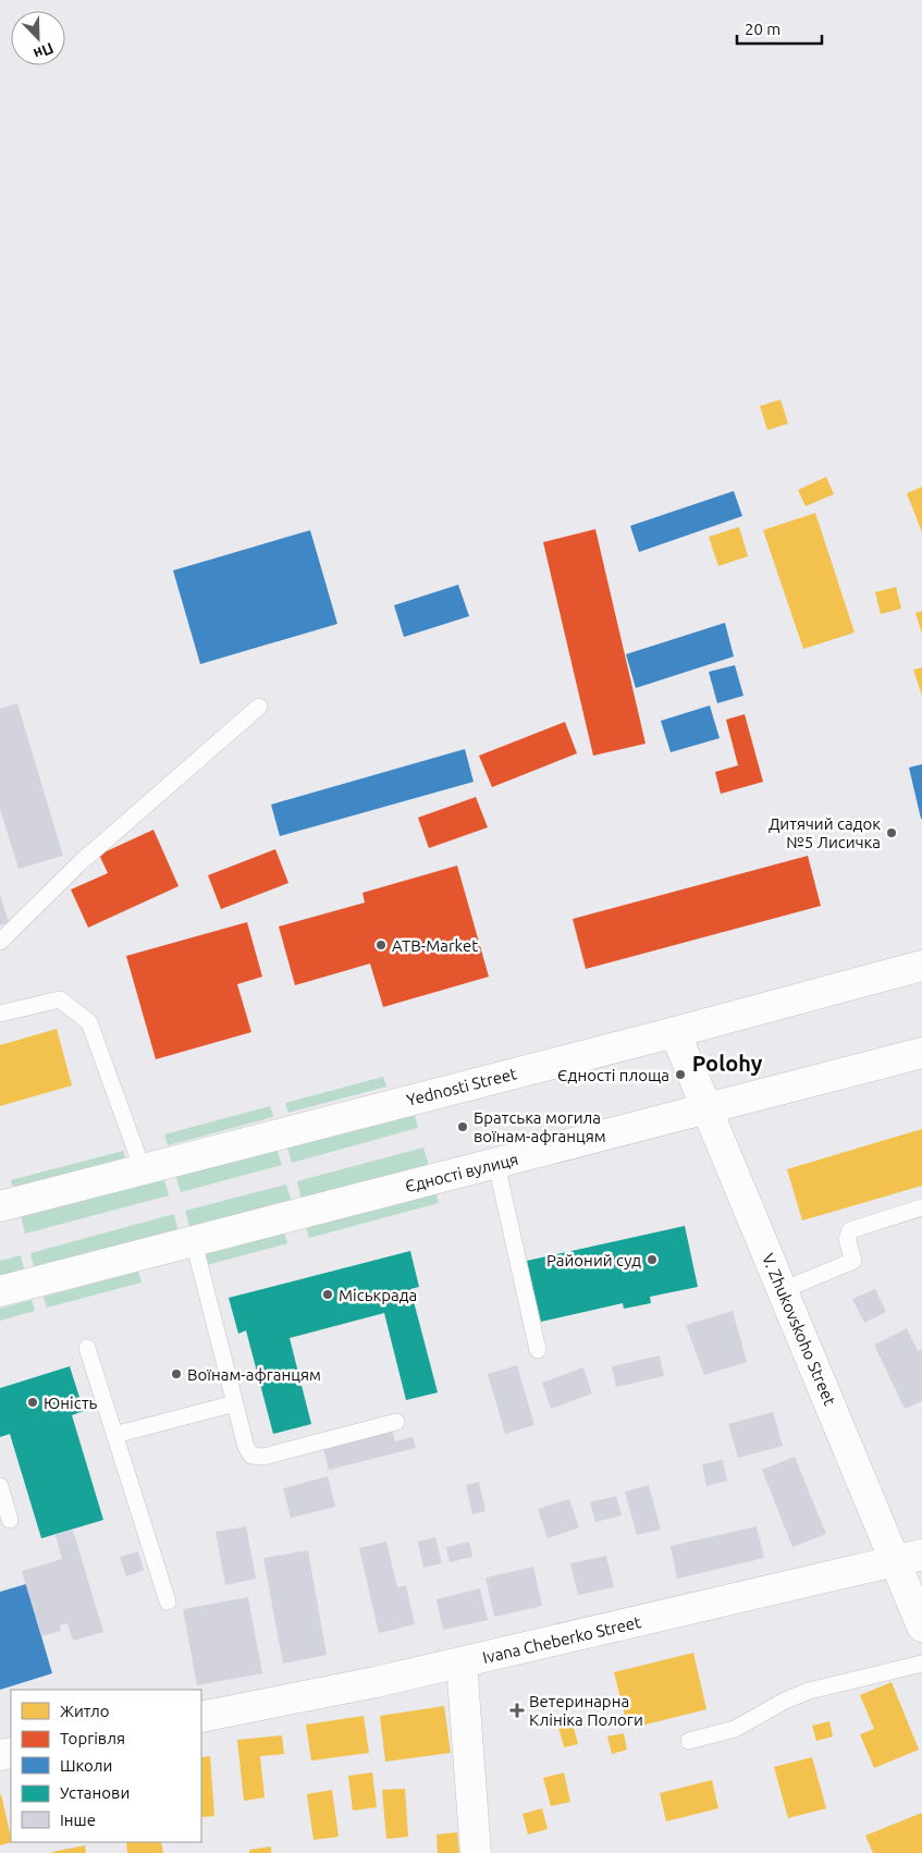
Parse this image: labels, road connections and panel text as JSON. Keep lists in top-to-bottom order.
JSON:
{
  "streets": {
    "street": [
      "Yednosti Street",
      "Єдності вулиця",
      "V. Zhukovskoho Street",
      "Ivana Cheberko Street"
    ]
  },
  "crossings": [
    ["Yednosti Street", "V. Zhukovskoho Street"],
    ["Єдності вулиця", "V. Zhukovskoho Street"],
    ["V. Zhukovskoho Street", "Ivana Cheberko Street"]
  ],
  "districts": ["Polohy"],
  "places": {
    "other": [
      "Дитячий садок №5 Лисичка",
      "ATB-Market",
      "Єдності площа",
      "Братська могила воїнам-афганцям",
      "Районий суд",
      "Міськрада",
      "Воїнам-афганцям",
      "Юність"
    ],
    "health": ["Ветеринарна Клініка Пологи"]
  },
  "legend": [
    "Житло",
    "Торгівля",
    "Школи",
    "Установи",
    "Інше"
  ],
  "scale_bar": "20 m",
  "north": "bottom right"
}
